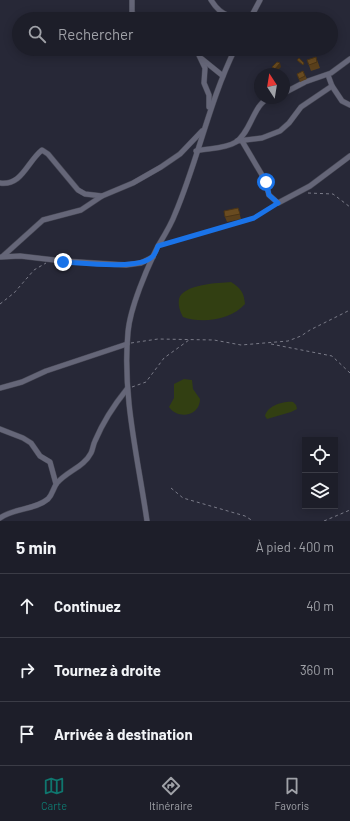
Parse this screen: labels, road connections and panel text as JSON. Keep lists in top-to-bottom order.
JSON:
{
  "north": "top",
  "page": {
    "search": "Rechercher",
    "heading": ["5 min", "À pied · 400 m"],
    "list": [
      ["Continuez", "40 m"],
      ["Tournez à droite", "360 m"],
      "Arrivée à destination"
    ],
    "nav": ["Carte", "Itinéraire", "Favoris"]
  }
}
